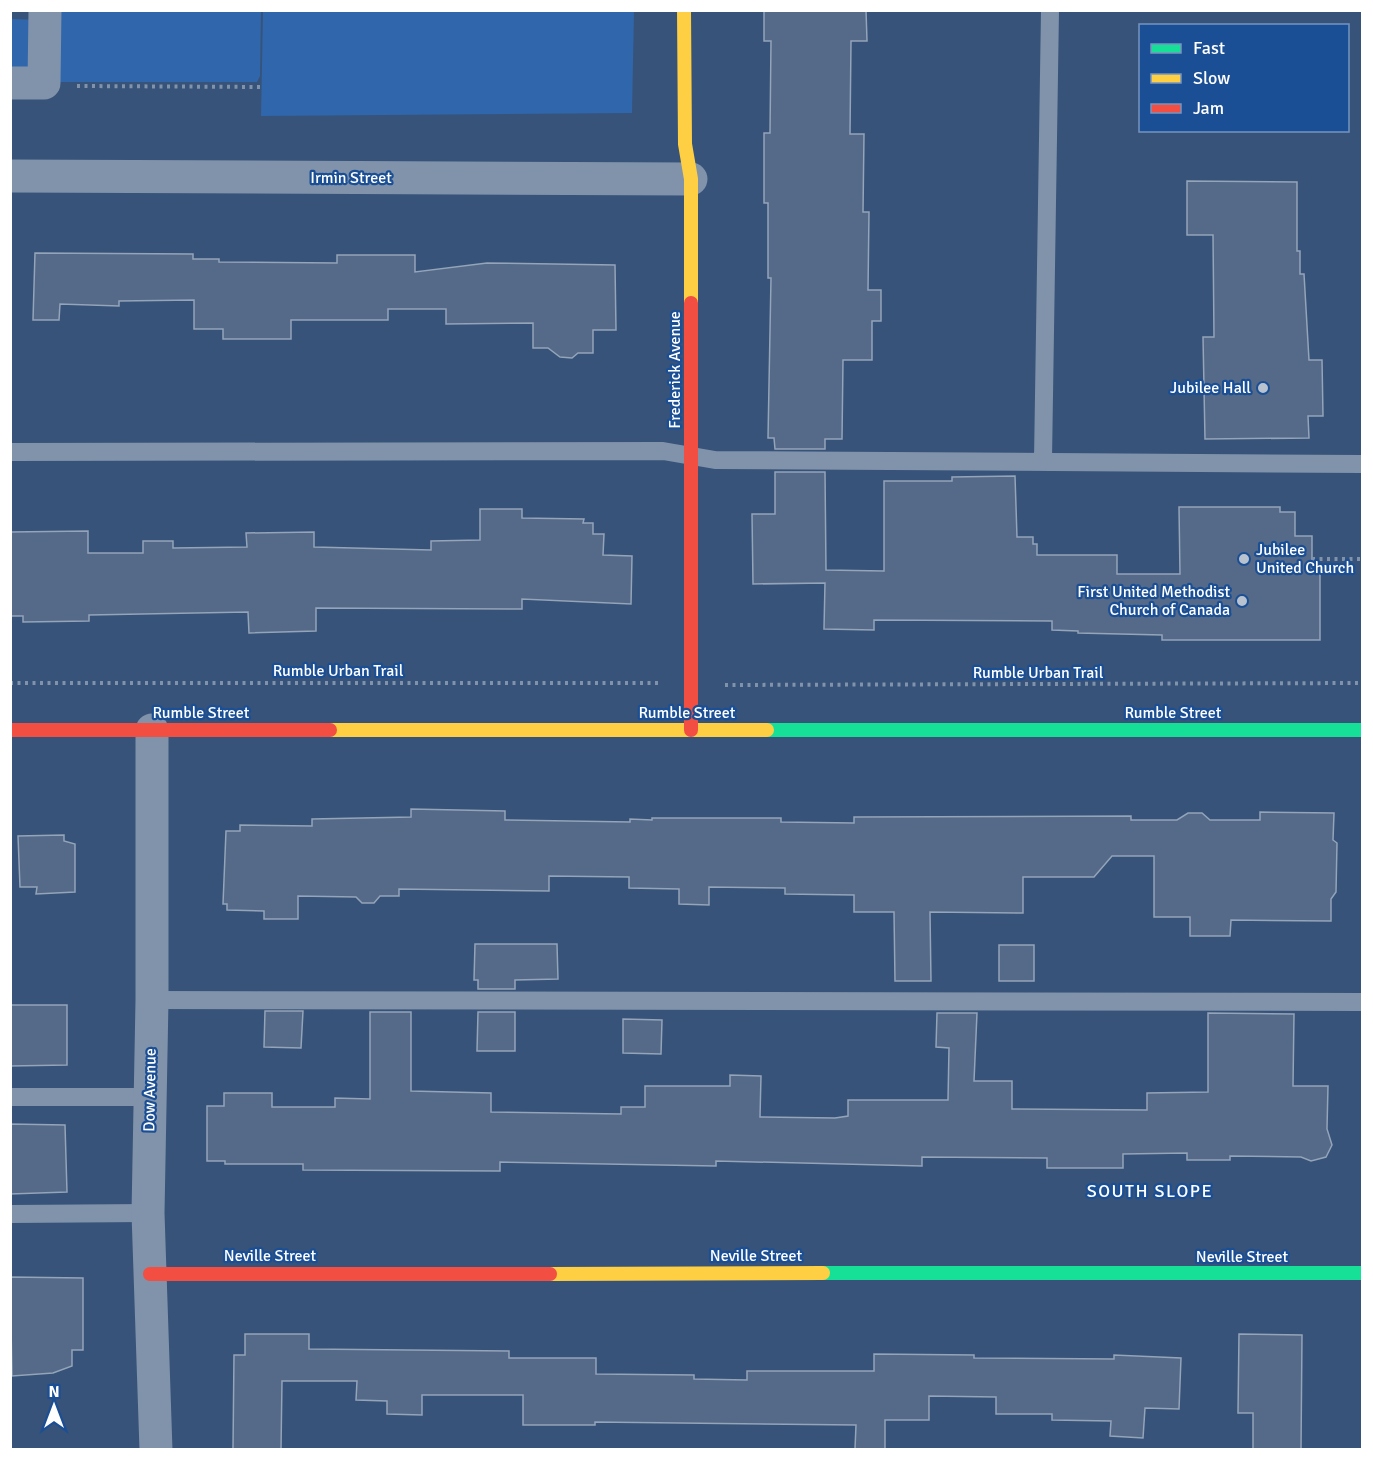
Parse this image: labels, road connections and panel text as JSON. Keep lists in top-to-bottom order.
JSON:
{
  "streets": {
    "street": [
      "Irmin Street",
      "Frederick Avenue",
      "Rumble Street",
      "Dow Avenue",
      "Neville Street"
    ],
    "path": ["Rumble Urban Trail"]
  },
  "crossings": [
    ["Irmin Street", "Frederick Avenue"],
    ["Frederick Avenue", "Rumble Street"],
    ["Rumble Street", "Dow Avenue"],
    ["Dow Avenue", "Neville Street"]
  ],
  "districts": ["SOUTH SLOPE"],
  "places": ["Jubilee Hall", "Jubilee United Church", "First United Methodist Church of Canada"],
  "legend": ["Fast", "Slow", "Jam"],
  "north": "top"
}
